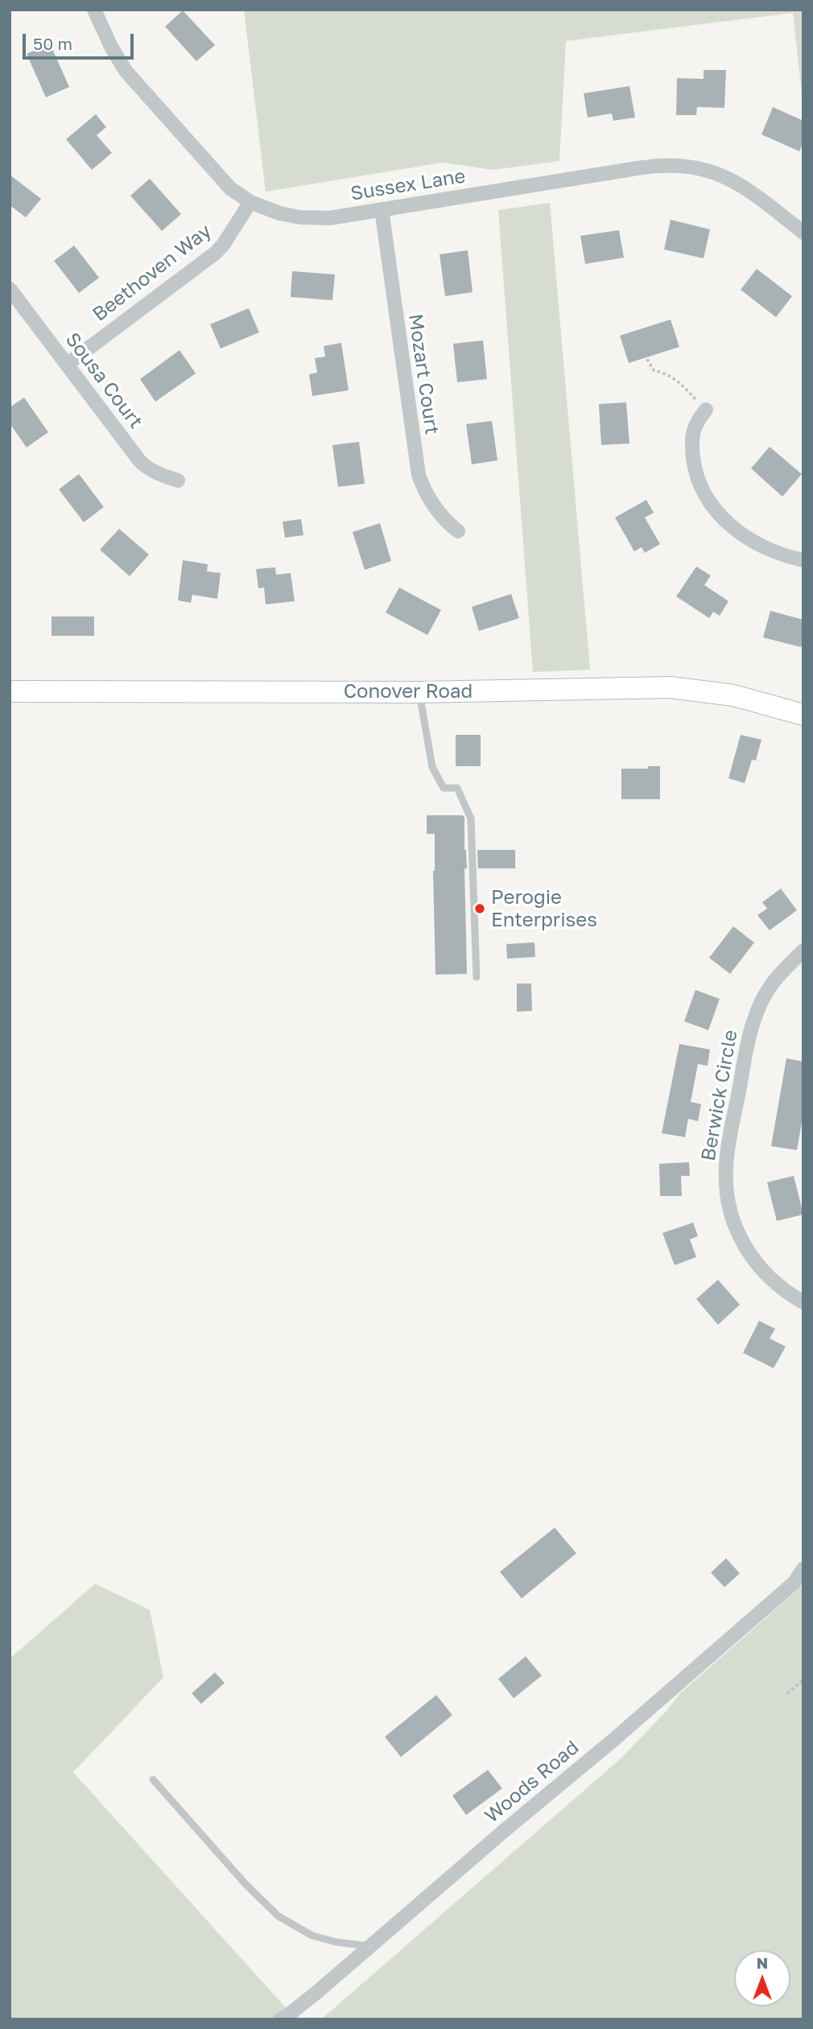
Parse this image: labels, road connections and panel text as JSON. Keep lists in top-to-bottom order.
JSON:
{
  "streets": {
    "street": [
      "Sussex Lane",
      "Beethoven Way",
      "Mozart Court",
      "Sousa Court",
      "Conover Road",
      "Berwick Circle",
      "Woods Road"
    ]
  },
  "crossings": [
    ["Sussex Lane", "Beethoven Way"],
    ["Sussex Lane", "Mozart Court"],
    ["Beethoven Way", "Sousa Court"]
  ],
  "places": ["Perogie Enterprises"],
  "scale_bar": "50 m",
  "north": "top"
}
